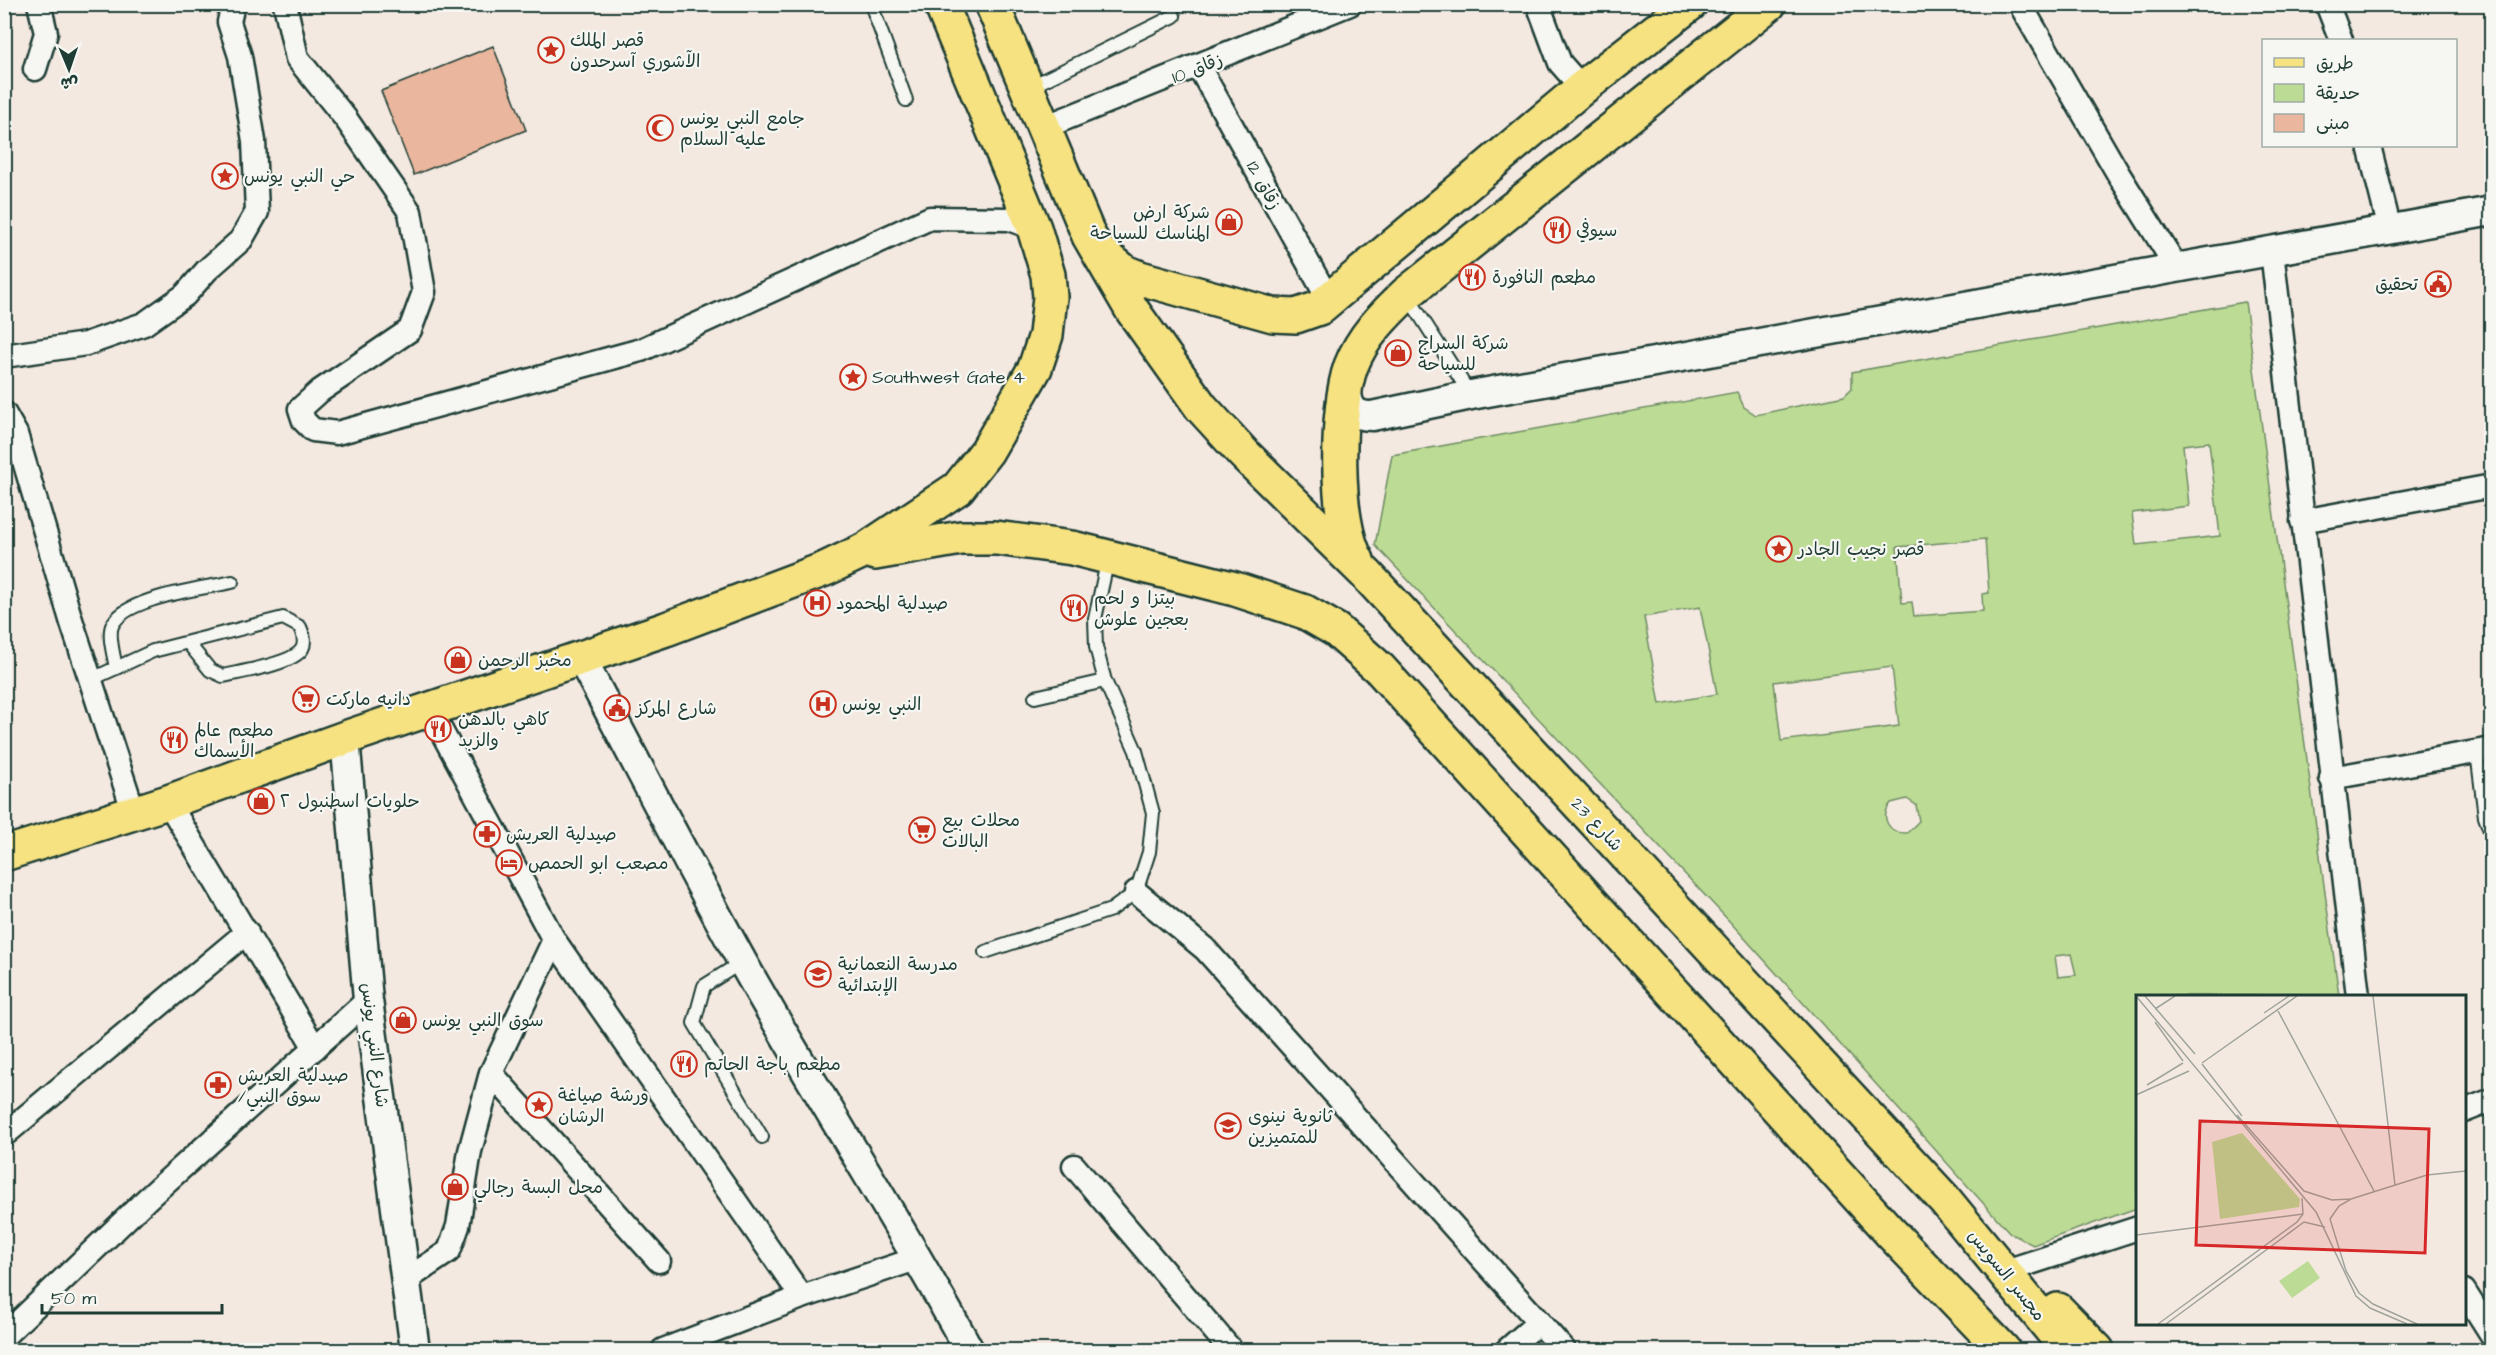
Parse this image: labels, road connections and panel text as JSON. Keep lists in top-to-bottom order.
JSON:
{
  "streets": {
    "main road": ["شارع 23", "مجسر السويس"],
    "street": ["زقاق 10", "زقاق 12", "شارع النبي يونس"]
  },
  "crossings": [
    ["زقاق 10", "زقاق 12"],
    ["شارع 23", "مجسر السويس"]
  ],
  "places": {
    "place": [
      "قصر الملك الآشوري آسرحدون",
      "حي النبي يونس",
      "Southwest Gate 4",
      "قصر نجيب الجادر",
      "ورشة صياغة الرشان"
    ],
    "mosque": ["جامع النبي يونس عليه السلام"],
    "shop": [
      "شركة ارض المناسك للسياحة",
      "شركة السراج للسياحة",
      "مخبز الرحمن",
      "حلويات اسطنبول ٢",
      "سوق النبي يونس",
      "محل البسة رجالي"
    ],
    "restaurant": [
      "سيوفي",
      "مطعم النافورة",
      "بيتزا و لحم بعجين علوش",
      "كاهي بالدهن والزبد",
      "مطعم عالم الأسماك",
      "مطعم باجة الحاتم"
    ],
    "public building": ["تحقيق", "شارع المركز"],
    "hospital": ["صيدلية المحمود", "النبي يونس"],
    "supermarket": ["دانيه ماركت", "محلات بيع البالات"],
    "pharmacy": ["صيدلية العريش", "صيدلية العريش /سوق النبي"],
    "hotel": ["مصعب ابو الحمص"],
    "school or university": ["مدرسة النعمانية الإبتدائية", "ثانوية نينوى للمتميزين"]
  },
  "legend": ["طريق", "حديقة", "مبنى"],
  "scale_bar": "50 m",
  "north": "bottom"
}
